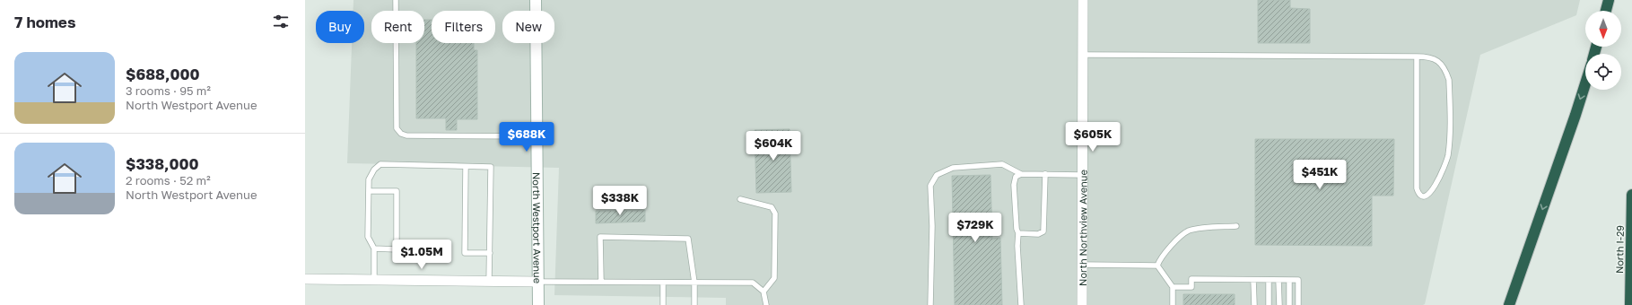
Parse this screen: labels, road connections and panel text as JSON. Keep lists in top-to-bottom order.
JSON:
{
  "streets": {
    "highway": ["North I-29"],
    "main road": ["North Westport Avenue"],
    "street": ["North Northview Avenue"]
  },
  "north": "bottom",
  "page": {
    "heading": "7 homes",
    "chip": [
      "Buy",
      "Rent",
      "Filters",
      "New"
    ],
    "list": [
      {
        "name": "$688,000",
        "note": "3 rooms · 95 m² · North Westport Avenue"
      },
      {
        "name": "$338,000",
        "note": "2 rooms · 52 m² · North Westport Avenue"
      }
    ],
    "price": [
      "$688K",
      "$605K",
      "$604K",
      "$451K",
      "$338K",
      "$729K",
      "$1.05M"
    ]
  }
}
